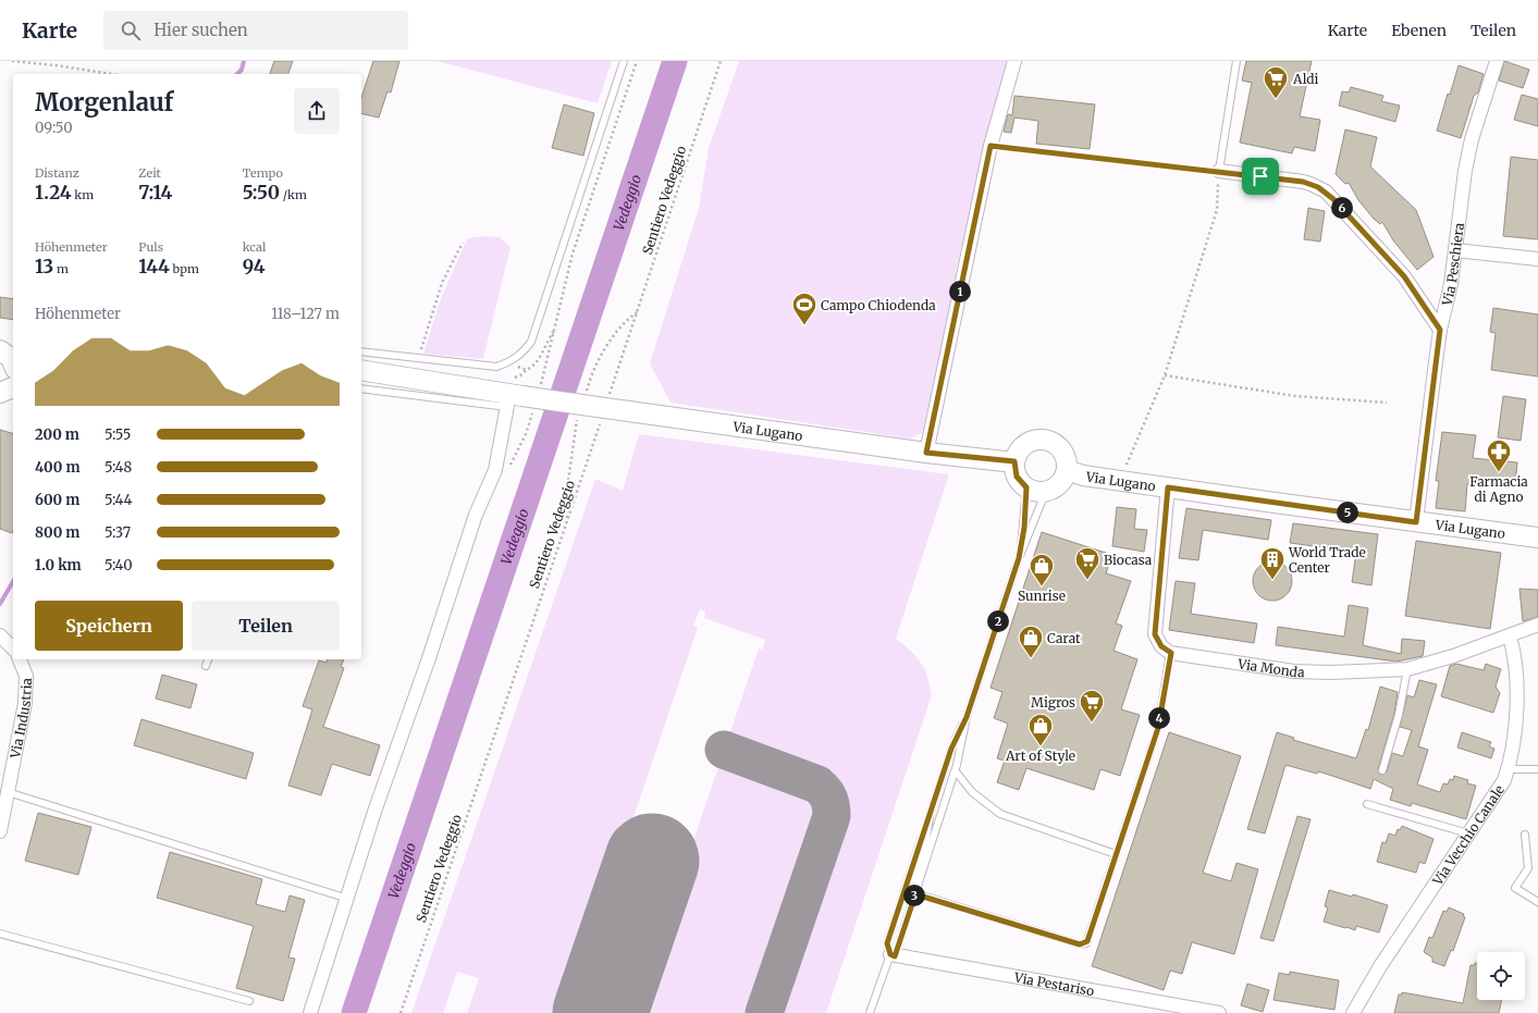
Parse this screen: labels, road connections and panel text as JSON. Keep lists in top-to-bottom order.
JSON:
{
  "streets": {
    "main road": ["Via Lugano"],
    "street": [
      "Via Peschiera",
      "Via Monda",
      "Via Industria",
      "Via Vecchio Canale",
      "Via Pestariso"
    ],
    "path": ["Sentiero Vedeggio"]
  },
  "crossings": [
    ["Sentiero Vedeggio", "Via Lugano"],
    ["Via Peschiera", "Via Lugano"],
    ["Via Monda", "Via Vecchio Canale"]
  ],
  "water": ["Vedeggio"],
  "places": {
    "supermarket": ["Aldi", "Biocasa", "Migros"],
    "sports": ["Campo Chiodenda"],
    "pharmacy": ["Farmacia di Agno"],
    "building": ["World Trade Center"],
    "shop": ["Sunrise", "Carat", "Art of Style"]
  },
  "page": {
    "header": "Karte",
    "search": "Hier suchen",
    "nav": ["Karte", "Ebenen", "Teilen"],
    "heading": ["Morgenlauf", "09:50"],
    "stats": [
      ["Distanz", "1.24 km"],
      ["Zeit", "7:14"],
      ["Tempo", "5:50 /km"],
      ["Höhenmeter", "13 m"],
      ["Puls", "144 bpm"],
      ["kcal", "94"]
    ],
    "pins": [
      "6",
      "1",
      "5",
      "2",
      "4",
      "3"
    ],
    "chart": ["Höhenmeter", "118–127 m"],
    "list": [
      {
        "name": "200 m",
        "note": "5:55"
      },
      {
        "name": "400 m",
        "note": "5:48"
      },
      {
        "name": "600 m",
        "note": "5:44"
      },
      {
        "name": "800 m",
        "note": "5:37"
      },
      {
        "name": "1.0 km",
        "note": "5:40"
      }
    ],
    "buttons": ["Speichern", "Teilen"]
  }
}
